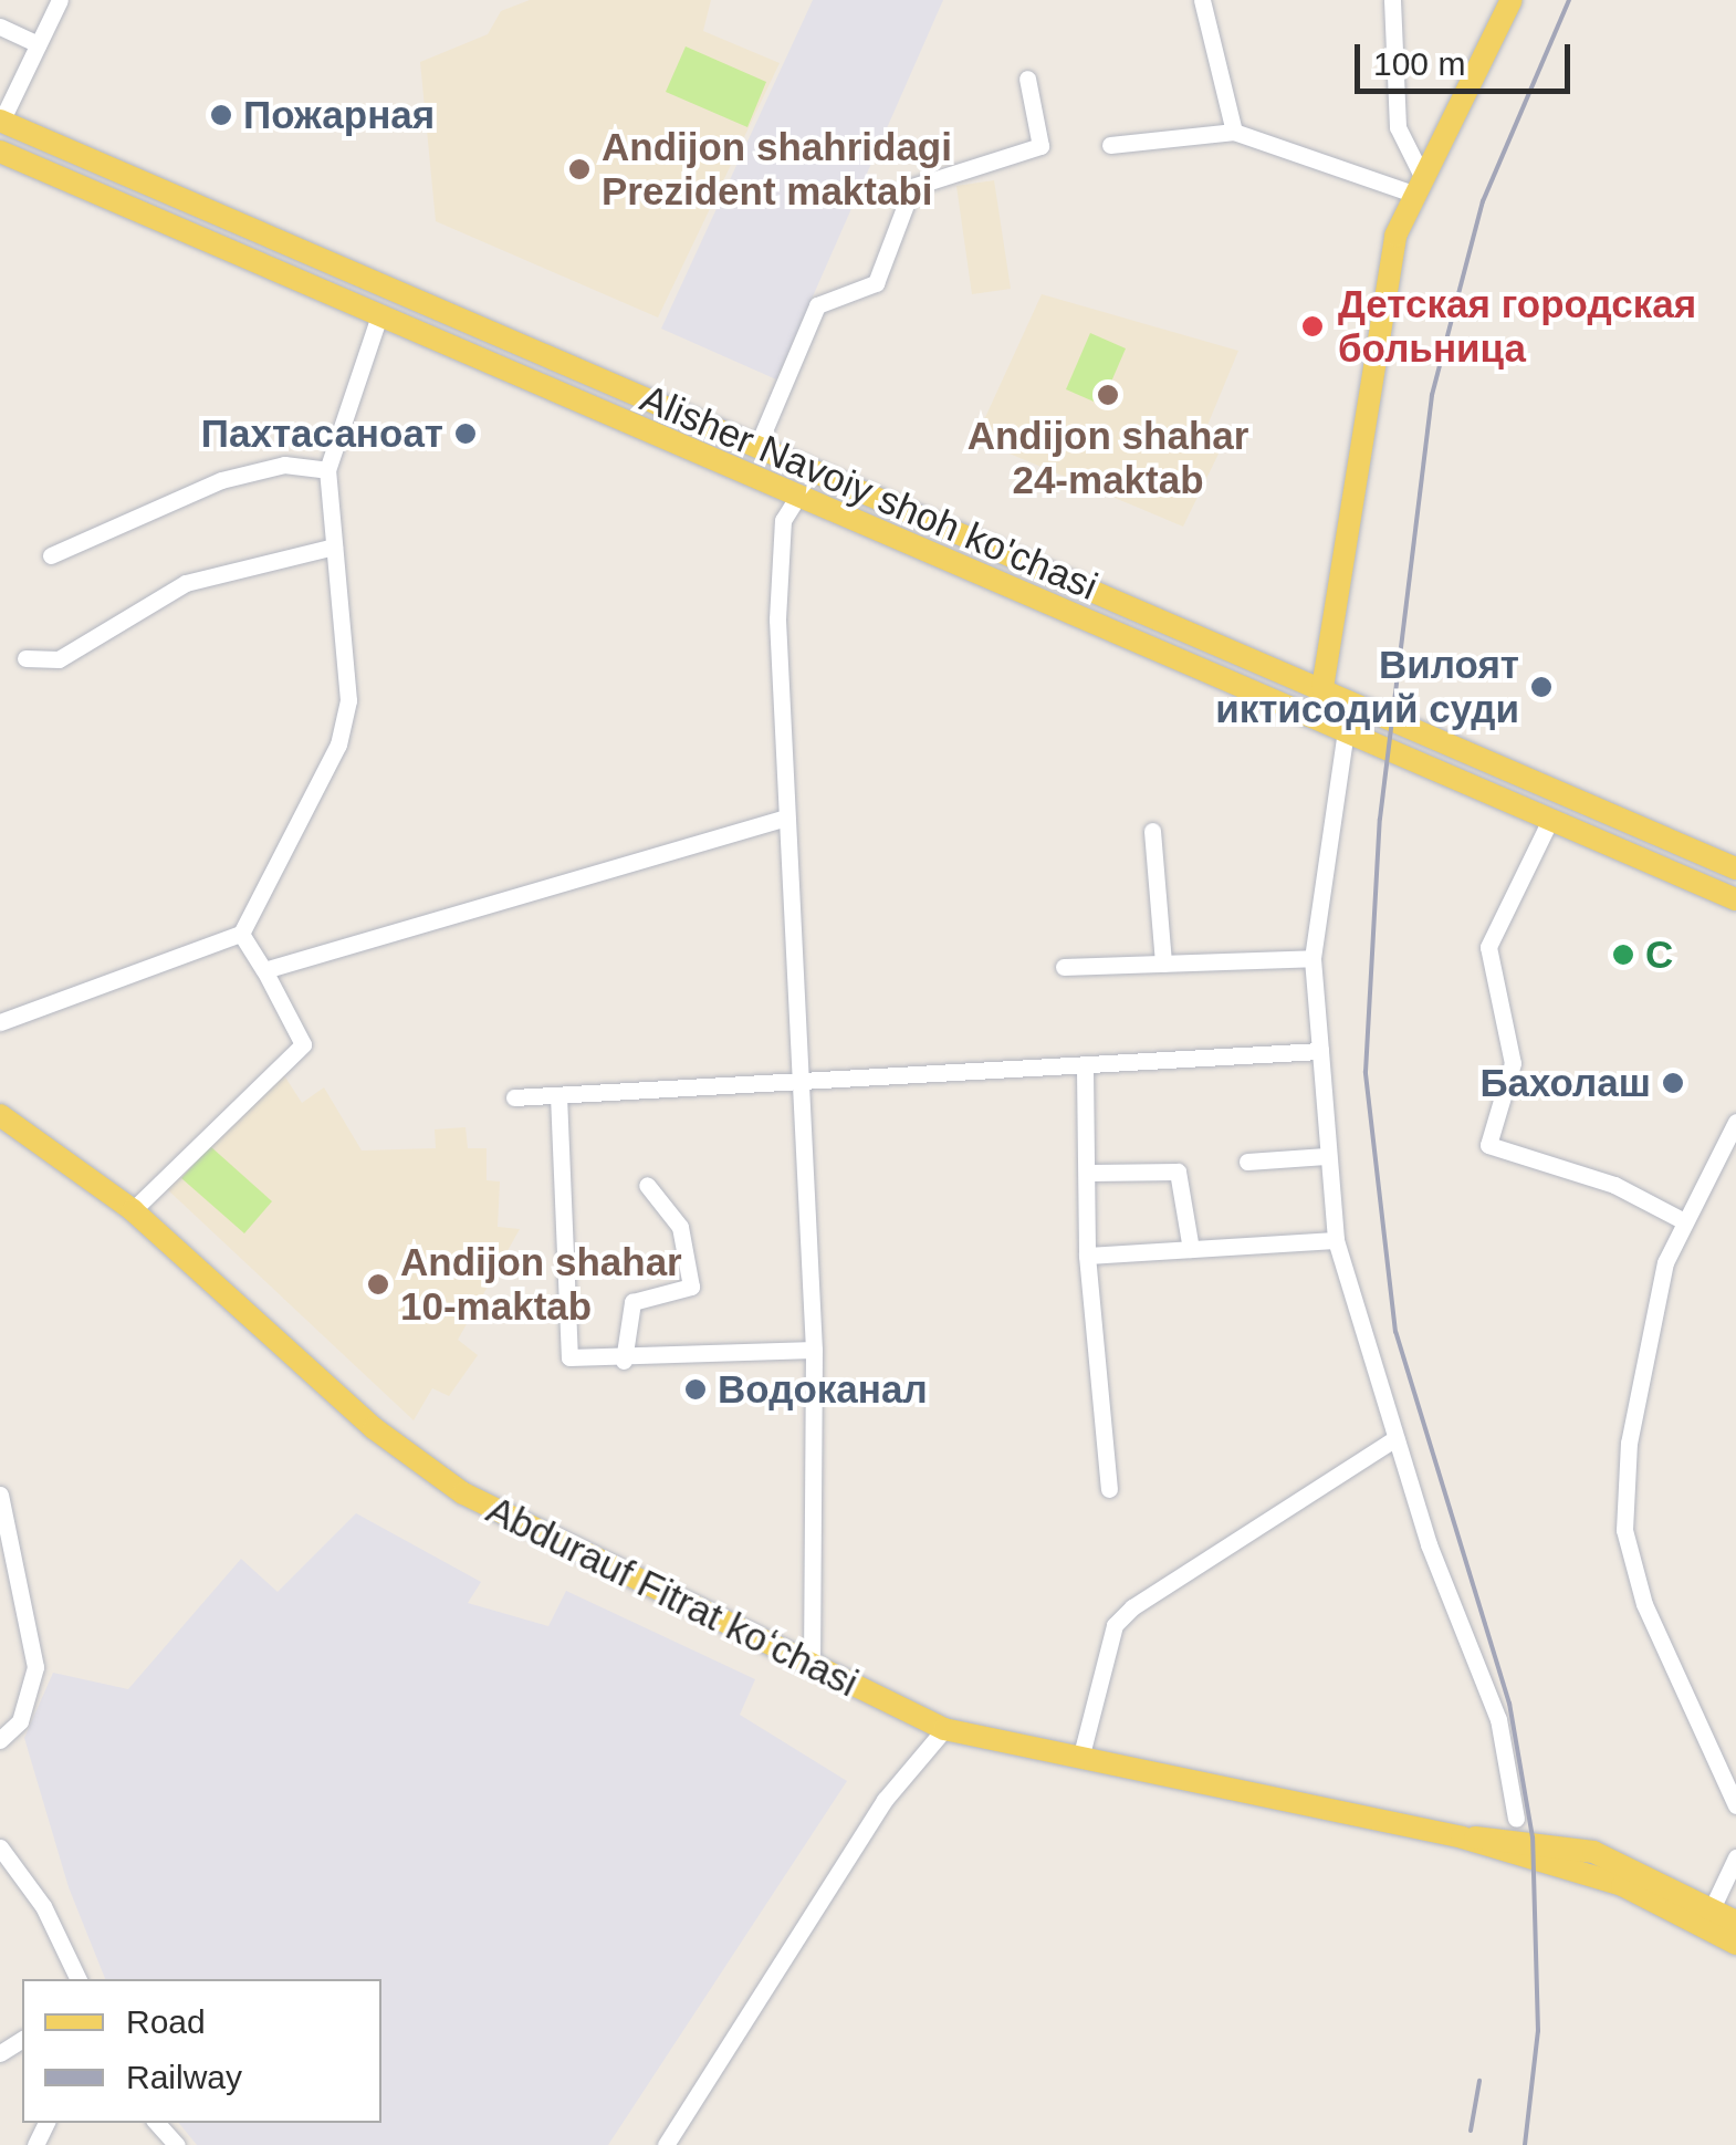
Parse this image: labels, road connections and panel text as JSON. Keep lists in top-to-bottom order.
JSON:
{
  "streets": {
    "main road": ["Alisher Navoiy shoh ko'chasi", "Abdurauf Fitrat koʻchasi"]
  },
  "places": [
    "Пожарная",
    "Andijon shahridagi Prezident maktabi",
    "Детская городская больница",
    "Andijon shahar 24-maktab",
    "Пахтасаноат",
    "Вилоят иктисодий суди",
    "С",
    "Бахолаш",
    "Andijon shahar 10-maktab",
    "Водоканал"
  ],
  "legend": ["Road", "Railway"],
  "scale_bar": "100 m"
}
